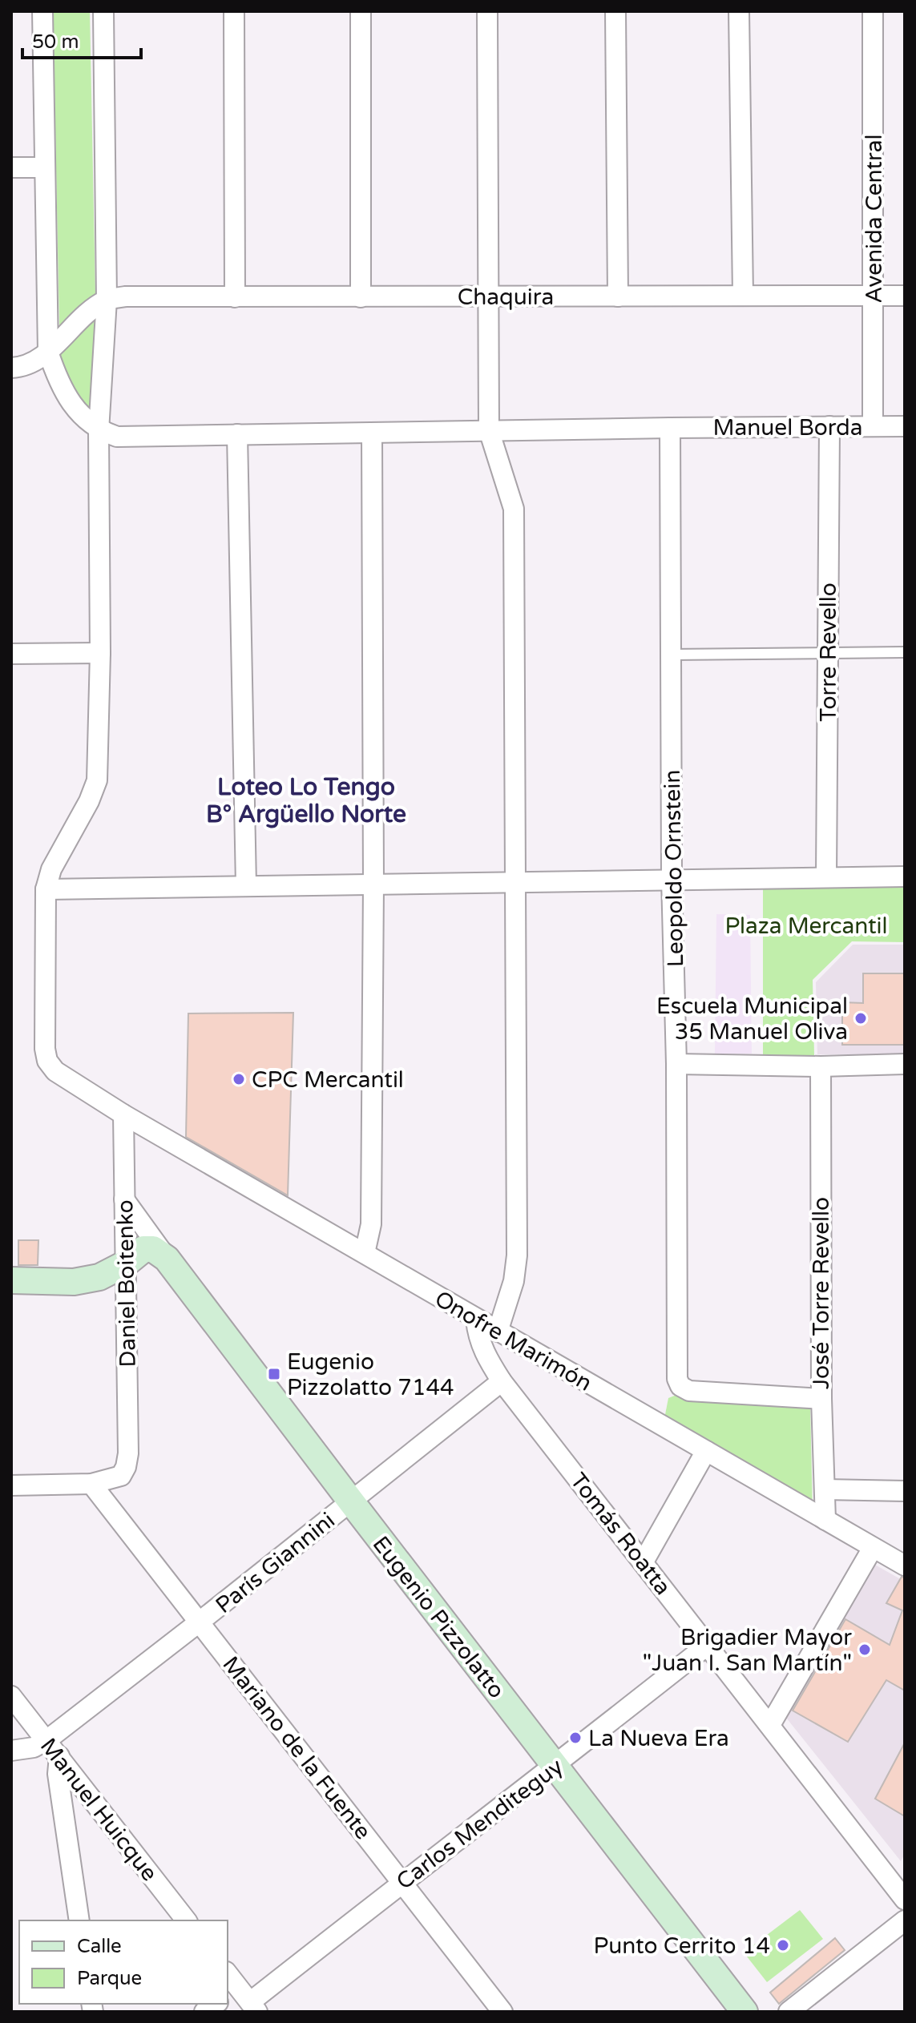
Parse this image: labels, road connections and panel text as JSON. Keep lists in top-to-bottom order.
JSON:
{
  "streets": {
    "main road": ["Eugenio Pizzolatto"],
    "street": [
      "Avenida Central",
      "Chaquira",
      "Manuel Borda",
      "Torre Revello",
      "Leopoldo Ornstein",
      "Daniel Boitenko",
      "José Torre Revello",
      "Onofre Marimón",
      "Tomás Roatta",
      "París Giannini",
      "Mariano de la Fuente",
      "Manuel Huicque",
      "Carlos Menditeguy"
    ]
  },
  "crossings": [
    ["Avenida Central", "Chaquira"],
    ["Avenida Central", "Manuel Borda"],
    ["Manuel Borda", "Torre Revello"],
    ["Manuel Borda", "Leopoldo Ornstein"],
    ["Leopoldo Ornstein", "José Torre Revello"],
    ["Daniel Boitenko", "Onofre Marimón"],
    ["Daniel Boitenko", "Mariano de la Fuente"],
    ["José Torre Revello", "Onofre Marimón"],
    ["Onofre Marimón", "Tomás Roatta"],
    ["Tomás Roatta", "París Giannini"],
    ["Tomás Roatta", "Carlos Menditeguy"],
    ["París Giannini", "Eugenio Pizzolatto"],
    ["París Giannini", "Mariano de la Fuente"],
    ["París Giannini", "Manuel Huicque"],
    ["Eugenio Pizzolatto", "Carlos Menditeguy"],
    ["Mariano de la Fuente", "Carlos Menditeguy"]
  ],
  "districts": ["Loteo Lo Tengo B° Argüello Norte"],
  "parks": ["Plaza Mercantil"],
  "places": {
    "other": [
      "Escuela Municipal 35 Manuel Oliva",
      "CPC Mercantil",
      "Brigadier Mayor \"Juan I. San Martín\"",
      "La Nueva Era",
      "Punto Cerrito 14"
    ],
    "transit": ["Eugenio Pizzolatto 7144"]
  },
  "legend": ["Calle", "Parque"],
  "scale_bar": "50 m"
}
